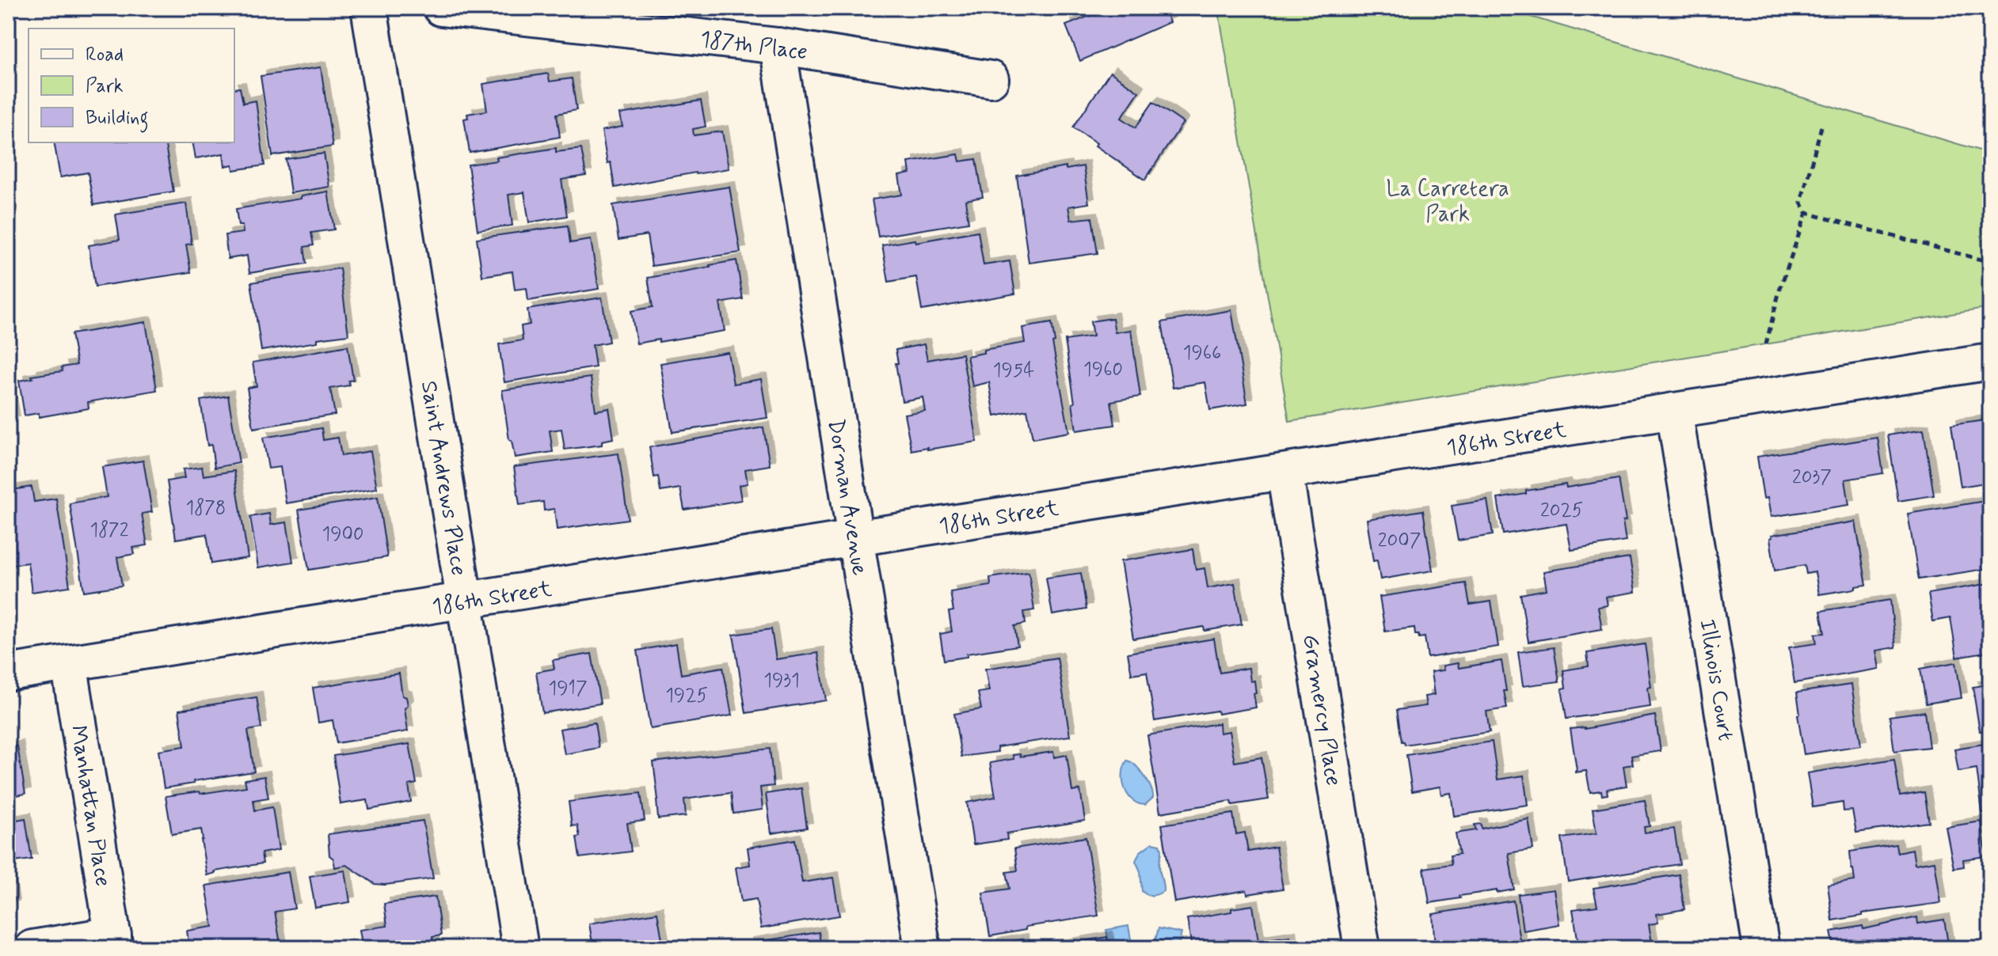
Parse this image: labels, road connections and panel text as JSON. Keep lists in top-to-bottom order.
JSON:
{
  "streets": {
    "street": [
      "187th Place",
      "186th Street",
      "Saint Andrews Place",
      "Dorman Avenue",
      "Illinois Court",
      "Gramercy Place",
      "Manhattan Place"
    ]
  },
  "crossings": [
    ["187th Place", "Dorman Avenue"],
    ["186th Street", "Saint Andrews Place"],
    ["186th Street", "Dorman Avenue"],
    ["186th Street", "Illinois Court"],
    ["186th Street", "Gramercy Place"],
    ["186th Street", "Manhattan Place"]
  ],
  "parks": ["La Carretera Park"],
  "house_numbers": [
    "1966",
    "1960",
    "1954",
    "2037",
    "1878",
    "2025",
    "1872",
    "1900",
    "2007",
    "1931",
    "1917",
    "1925"
  ],
  "legend": ["Road", "Park", "Building"]
}
